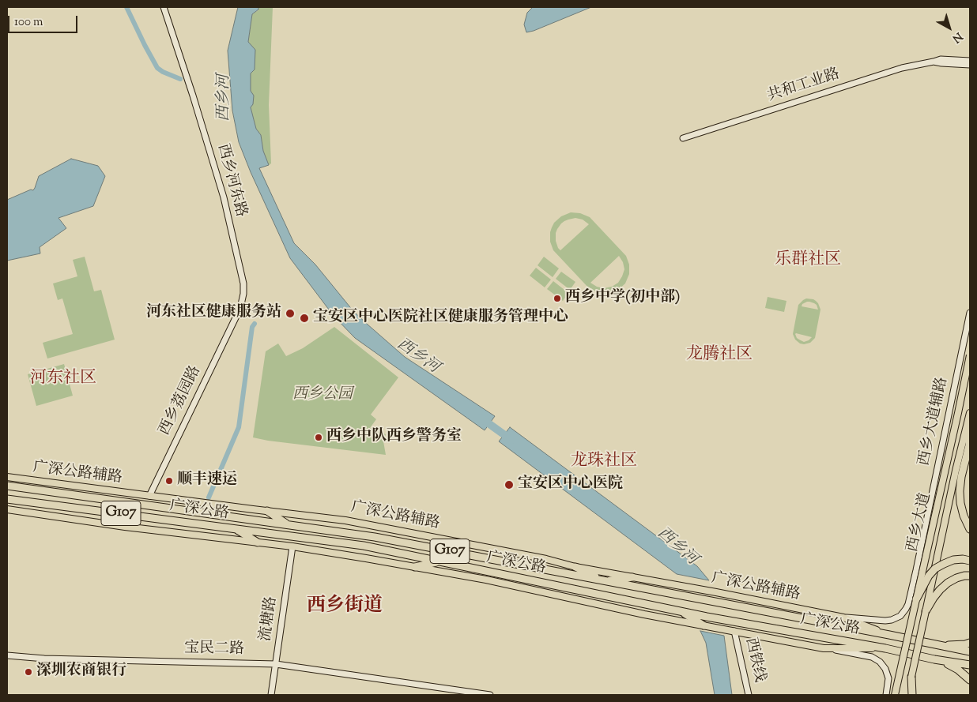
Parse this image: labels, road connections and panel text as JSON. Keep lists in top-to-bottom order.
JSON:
{
  "streets": {
    "highway": ["广深公路", "G107"],
    "main road": ["广深公路辅路", "西乡大道"],
    "street": [
      "共和工业路",
      "西乡河东路",
      "西乡荔园路",
      "西乡大道辅路",
      "流塘路",
      "宝民二路",
      "西铁线"
    ]
  },
  "crossings": [
    ["西乡河东路", "西乡荔园路"],
    ["西乡荔园路", "广深公路辅路"],
    ["西乡大道辅路", "广深公路辅路"],
    ["广深公路辅路", "广深公路"],
    ["流塘路", "宝民二路"]
  ],
  "districts": [
    "乐群社区",
    "龙腾社区",
    "河东社区",
    "龙珠社区",
    "西乡街道"
  ],
  "water": ["西乡河"],
  "parks": ["西乡公园"],
  "places": [
    "西乡中学(初中部)",
    "河东社区健康服务站",
    "宝安区中心医院社区健康服务管理中心",
    "西乡中队西乡警务室",
    "顺丰速运",
    "宝安区中心医院",
    "深圳农商银行"
  ],
  "scale_bar": "100 m",
  "north": "bottom right"
}
